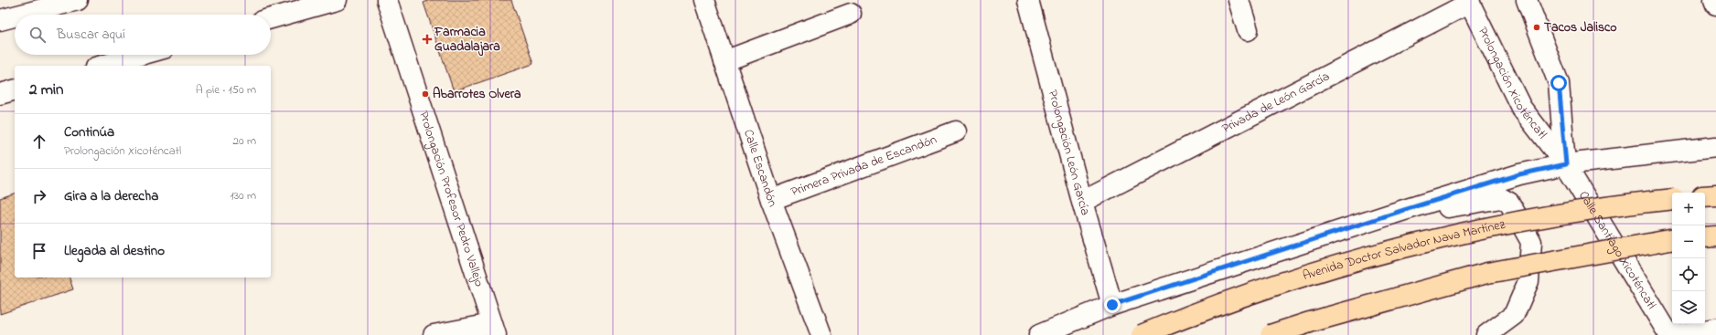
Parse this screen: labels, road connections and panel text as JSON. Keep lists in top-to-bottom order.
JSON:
{
  "streets": {
    "highway": ["Avenida Doctor Salvador Nava Martínez"],
    "street": [
      "Prolongación Xicoténcatl",
      "Privada de León García",
      "Prolongación León García",
      "Primera Privada de Escandón",
      "Calle Escandón",
      "Prolongación Profesor Pedro Vallejo",
      "Calle Santiago Xicoténcatl"
    ]
  },
  "crossings": [
    ["Prolongación Xicoténcatl", "Privada de León García"],
    ["Prolongación Xicoténcatl", "Calle Santiago Xicoténcatl"],
    ["Privada de León García", "Prolongación León García"],
    ["Primera Privada de Escandón", "Calle Escandón"]
  ],
  "places": {
    "other": ["Tacos Jalisco", "Abarrotes Olvera"],
    "health": ["Farmacia Guadalajara"]
  },
  "page": {
    "search": "Buscar aquí",
    "heading": ["2 min", "A pie · 150 m"],
    "list": [
      ["Continúa", "Prolongación Xicoténcatl", "20 m"],
      ["Gira a la derecha", "130 m"],
      "Llegada al destino"
    ],
    "map_buttons": ["+", "−"]
  }
}
